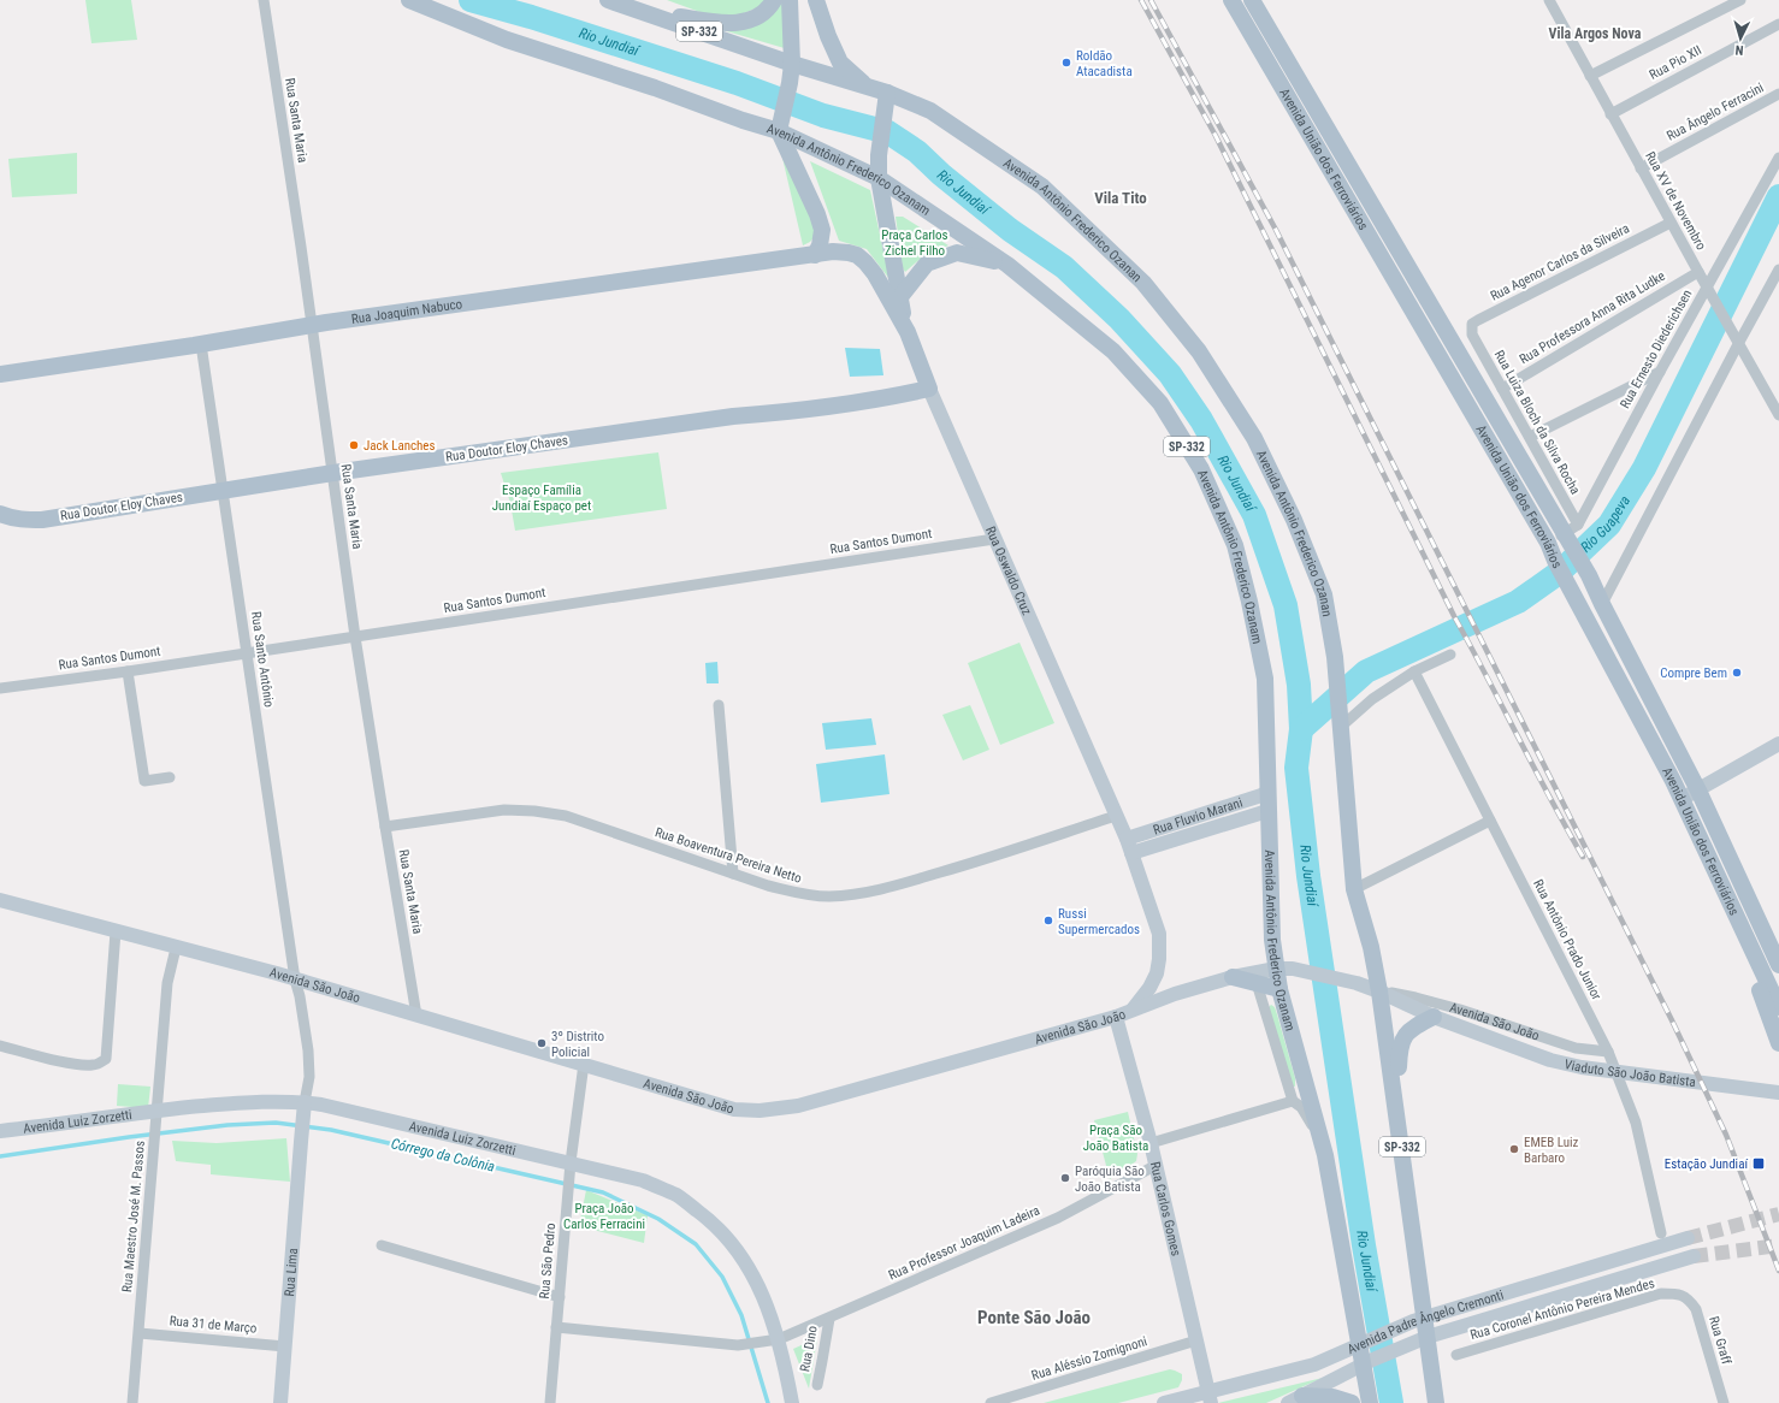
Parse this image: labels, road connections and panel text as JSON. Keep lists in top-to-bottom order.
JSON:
{
  "streets": {
    "main road": [
      "SP-332",
      "Avenida União dos Ferroviários",
      "Avenida Antônio Frederico Ozanam",
      "Avenida Antônio Frederico Ozanan",
      "Rua Joaquim Nabuco",
      "Rua Doutor Eloy Chaves",
      "Rua Oswaldo Cruz",
      "Rua Fluvio Marani",
      "Avenida São João",
      "Viaduto São João Batista",
      "Avenida Luiz Zorzetti",
      "Rua Carlos Gomes",
      "Rua Lima",
      "Avenida Padre Ângelo Cremonti"
    ],
    "street": [
      "Rua Pio XII",
      "Rua Ângelo Ferracini",
      "Rua Santa Maria",
      "Rua XV de Novembro",
      "Rua Agenor Carlos da Silveira",
      "Rua Professora Anna Rita Ludke",
      "Rua Ernesto Diederichsen",
      "Rua Luiza Bloch da Silva Rocha",
      "Rua Santos Dumont",
      "Rua Santo Antônio",
      "Rua Boaventura Pereira Netto",
      "Rua Antônio Prado Junior",
      "Rua Maestro José M. Passos",
      "Rua Professor Joaquim Ladeira",
      "Rua São Pedro",
      "Rua Coronel Antônio Pereira Mendes",
      "Rua 31 de Março",
      "Rua Graff",
      "Rua Dino",
      "Rua Aléssio Zomignoni"
    ]
  },
  "crossings": [
    ["SP-332", "Avenida Antônio Frederico Ozanan"],
    ["SP-332", "Avenida São João"],
    ["SP-332", "Avenida Padre Ângelo Cremonti"],
    ["Rua Pio XII", "Rua XV de Novembro"],
    ["Rua Ângelo Ferracini", "Rua XV de Novembro"],
    ["Rua Santa Maria", "Rua Joaquim Nabuco"],
    ["Rua Santa Maria", "Rua Doutor Eloy Chaves"],
    ["Rua Santa Maria", "Rua Santos Dumont"],
    ["Rua Santa Maria", "Rua Boaventura Pereira Netto"],
    ["Rua Santa Maria", "Avenida São João"],
    ["Avenida União dos Ferroviários", "Rua Ernesto Diederichsen"],
    ["Avenida União dos Ferroviários", "Rua Luiza Bloch da Silva Rocha"],
    ["Avenida Antônio Frederico Ozanam", "Rua Fluvio Marani"],
    ["Avenida Antônio Frederico Ozanam", "Avenida São João"],
    ["Avenida Antônio Frederico Ozanam", "Avenida Padre Ângelo Cremonti"],
    ["Rua XV de Novembro", "Rua Agenor Carlos da Silveira"],
    ["Rua XV de Novembro", "Rua Professora Anna Rita Ludke"],
    ["Rua XV de Novembro", "Rua Ernesto Diederichsen"],
    ["Rua Agenor Carlos da Silveira", "Rua Luiza Bloch da Silva Rocha"],
    ["Rua Joaquim Nabuco", "Rua Oswaldo Cruz"],
    ["Rua Joaquim Nabuco", "Rua Santo Antônio"],
    ["Rua Professora Anna Rita Ludke", "Rua Luiza Bloch da Silva Rocha"],
    ["Rua Ernesto Diederichsen", "Rua Luiza Bloch da Silva Rocha"],
    ["Rua Doutor Eloy Chaves", "Rua Oswaldo Cruz"],
    ["Rua Doutor Eloy Chaves", "Rua Santo Antônio"],
    ["Rua Santos Dumont", "Rua Oswaldo Cruz"],
    ["Rua Santos Dumont", "Rua Santo Antônio"],
    ["Rua Oswaldo Cruz", "Rua Fluvio Marani"],
    ["Rua Oswaldo Cruz", "Rua Boaventura Pereira Netto"],
    ["Rua Oswaldo Cruz", "Avenida São João"],
    ["Rua Santo Antônio", "Avenida São João"],
    ["Rua Antônio Prado Junior", "Avenida São João"],
    ["Avenida São João", "Viaduto São João Batista"],
    ["Avenida São João", "Rua Carlos Gomes"],
    ["Avenida São João", "Rua Maestro José M. Passos"],
    ["Avenida São João", "Rua São Pedro"],
    ["Avenida Luiz Zorzetti", "Rua Maestro José M. Passos"],
    ["Avenida Luiz Zorzetti", "Rua Professor Joaquim Ladeira"],
    ["Avenida Luiz Zorzetti", "Rua São Pedro"],
    ["Avenida Luiz Zorzetti", "Rua Lima"],
    ["Rua Carlos Gomes", "Rua Professor Joaquim Ladeira"],
    ["Rua Carlos Gomes", "Avenida Padre Ângelo Cremonti"],
    ["Rua Carlos Gomes", "Rua Aléssio Zomignoni"],
    ["Rua Maestro José M. Passos", "Rua 31 de Março"],
    ["Rua Professor Joaquim Ladeira", "Rua São Pedro"],
    ["Rua Professor Joaquim Ladeira", "Rua Dino"],
    ["Rua Lima", "Rua 31 de Março"],
    ["Rua Coronel Antônio Pereira Mendes", "Rua Graff"]
  ],
  "districts": ["Vila Argos Nova", "Vila Tito", "Ponte São João"],
  "water": ["Rio Jundiaí", "Rio Guapeva", "Córrego da Colônia"],
  "parks": [
    "Praça Carlos Zichel Filho",
    "Espaço Família Jundiaí Espaço pet",
    "Praça São João Batista",
    "Praça João Carlos Ferracini"
  ],
  "places": {
    "other": [
      "Roldão Atacadista",
      "Jack Lanches",
      "Compre Bem",
      "Russi Supermercados",
      "3º Distrito Policial",
      "EMEB Luiz Barbaro",
      "Paróquia São João Batista"
    ],
    "transit": ["Estação Jundiaí"]
  },
  "north": "bottom"
}
